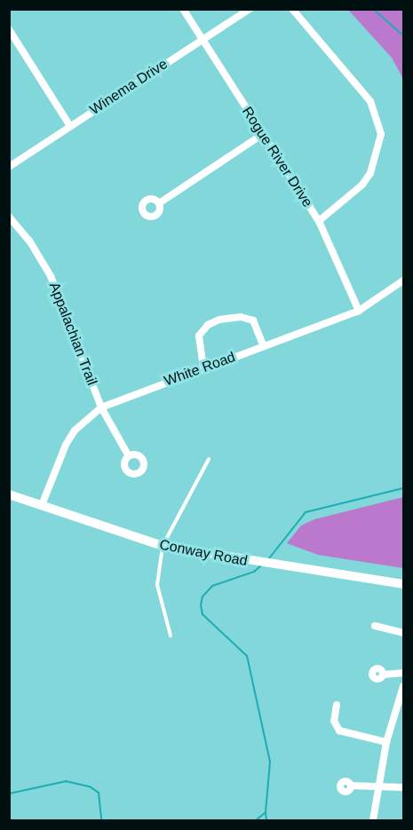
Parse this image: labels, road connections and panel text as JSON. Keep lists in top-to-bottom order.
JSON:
{
  "streets": {
    "street": [
      "Winema Drive",
      "Rogue River Drive",
      "Appalachian Trail",
      "White Road",
      "Conway Road"
    ]
  },
  "crossings": [
    ["Winema Drive", "Rogue River Drive"],
    ["Rogue River Drive", "White Road"],
    ["Appalachian Trail", "White Road"],
    ["White Road", "Conway Road"]
  ]
}
